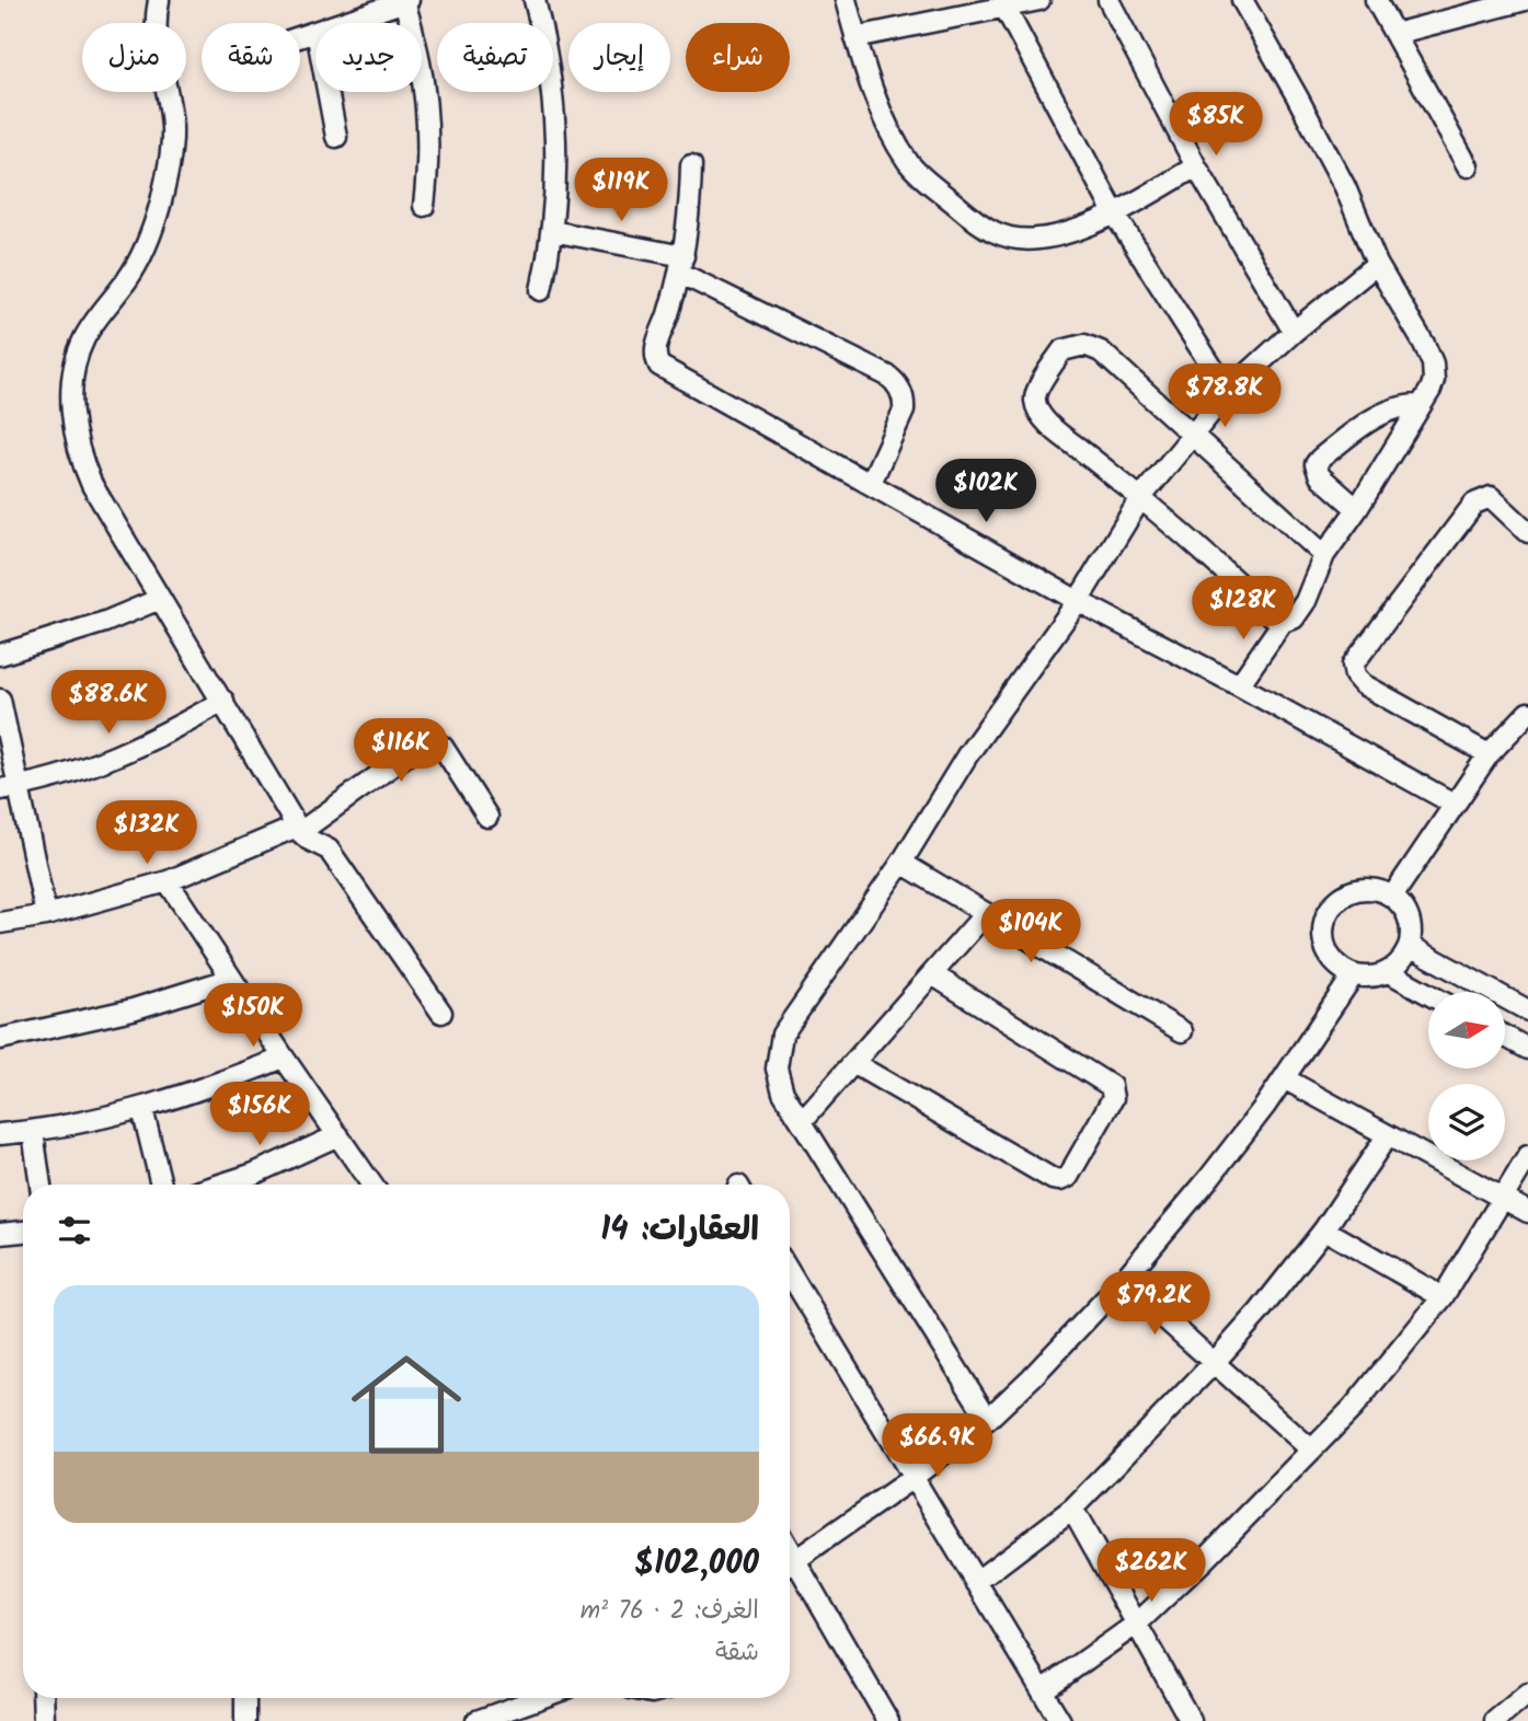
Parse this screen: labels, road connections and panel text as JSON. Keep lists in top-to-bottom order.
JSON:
{
  "north": "right",
  "page": {
    "chip": [
      "شراء",
      "إيجار",
      "تصفية",
      "جديد",
      "شقة",
      "منزل"
    ],
    "price": [
      "$85K",
      "$119K",
      "$78.8K",
      "$102K",
      "$128K",
      "$88.6K",
      "$116K",
      "$132K",
      "$104K",
      "$150K",
      "$156K",
      "$79.2K",
      "$66.9K",
      "$262K"
    ],
    "heading": "العقارات: 14",
    "list": [
      {
        "name": "$102,000",
        "note": "الغرف: 2 · 76 m² · شقة"
      }
    ]
  }
}
